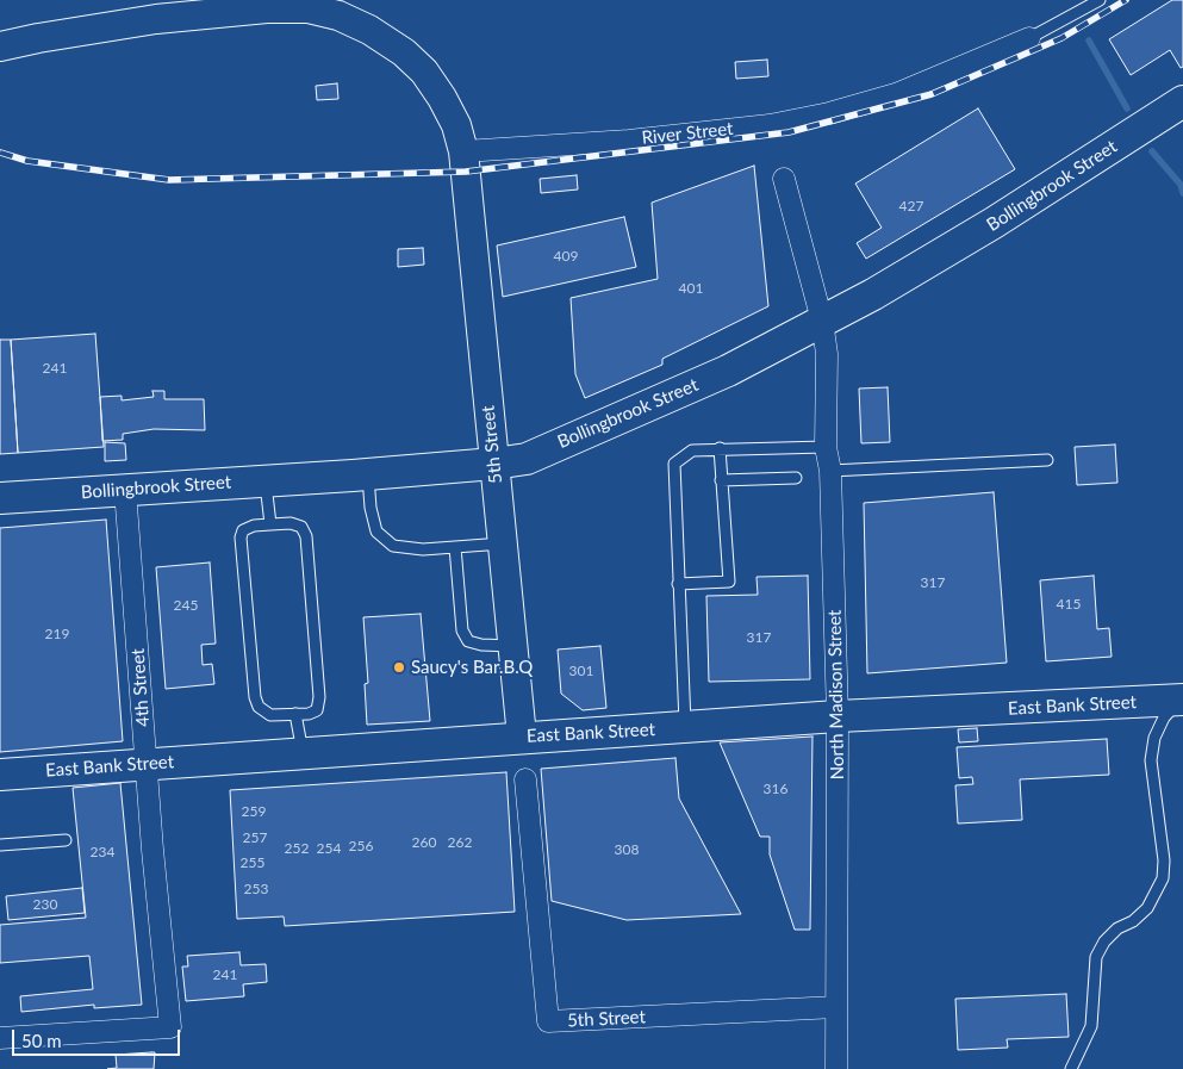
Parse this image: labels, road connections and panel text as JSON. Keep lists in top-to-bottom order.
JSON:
{
  "streets": {
    "main road": ["Bollingbrook Street", "East Bank Street"],
    "street": [
      "River Street",
      "5th Street",
      "4th Street",
      "North Madison Street"
    ]
  },
  "crossings": [
    ["River Street", "5th Street"],
    ["Bollingbrook Street", "5th Street"],
    ["Bollingbrook Street", "4th Street"],
    ["Bollingbrook Street", "North Madison Street"],
    ["5th Street", "North Madison Street"],
    ["5th Street", "East Bank Street"],
    ["4th Street", "East Bank Street"],
    ["North Madison Street", "East Bank Street"]
  ],
  "places": ["Saucy's Bar.B.Q"],
  "house_numbers": [
    "427",
    "409",
    "401",
    "241",
    "317",
    "415",
    "245",
    "219",
    "317",
    "301",
    "316",
    "259",
    "257",
    "260",
    "262",
    "256",
    "252",
    "254",
    "308",
    "234",
    "255",
    "253",
    "230",
    "241"
  ],
  "scale_bar": "50 m"
}
